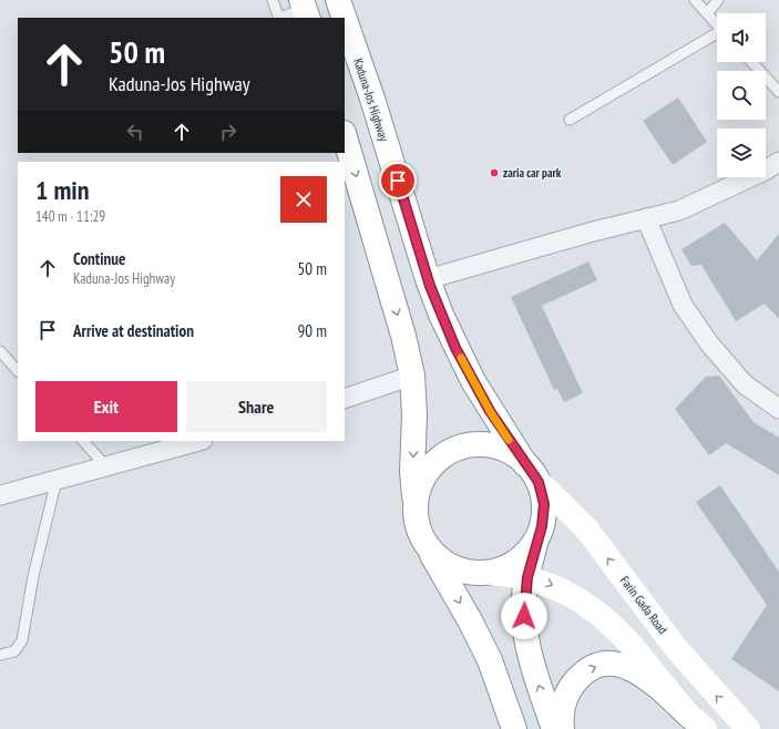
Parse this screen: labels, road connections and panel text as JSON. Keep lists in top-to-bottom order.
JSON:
{
  "streets": {
    "main road": ["Kaduna-Jos Highway", "Farin Gada Road"]
  },
  "crossings": [
    ["Kaduna-Jos Highway", "Farin Gada Road"]
  ],
  "places": ["zaria car park"],
  "page": {
    "turn": ["50 m", "Kaduna-Jos Highway"],
    "heading": ["1 min", "140 m · 11:29"],
    "list": [
      {
        "name": "Continue",
        "note": "Kaduna-Jos Highway",
        "value": "50 m"
      },
      {
        "name": "Arrive at destination",
        "value": "90 m"
      }
    ],
    "buttons": ["Exit", "Share"]
  }
}
